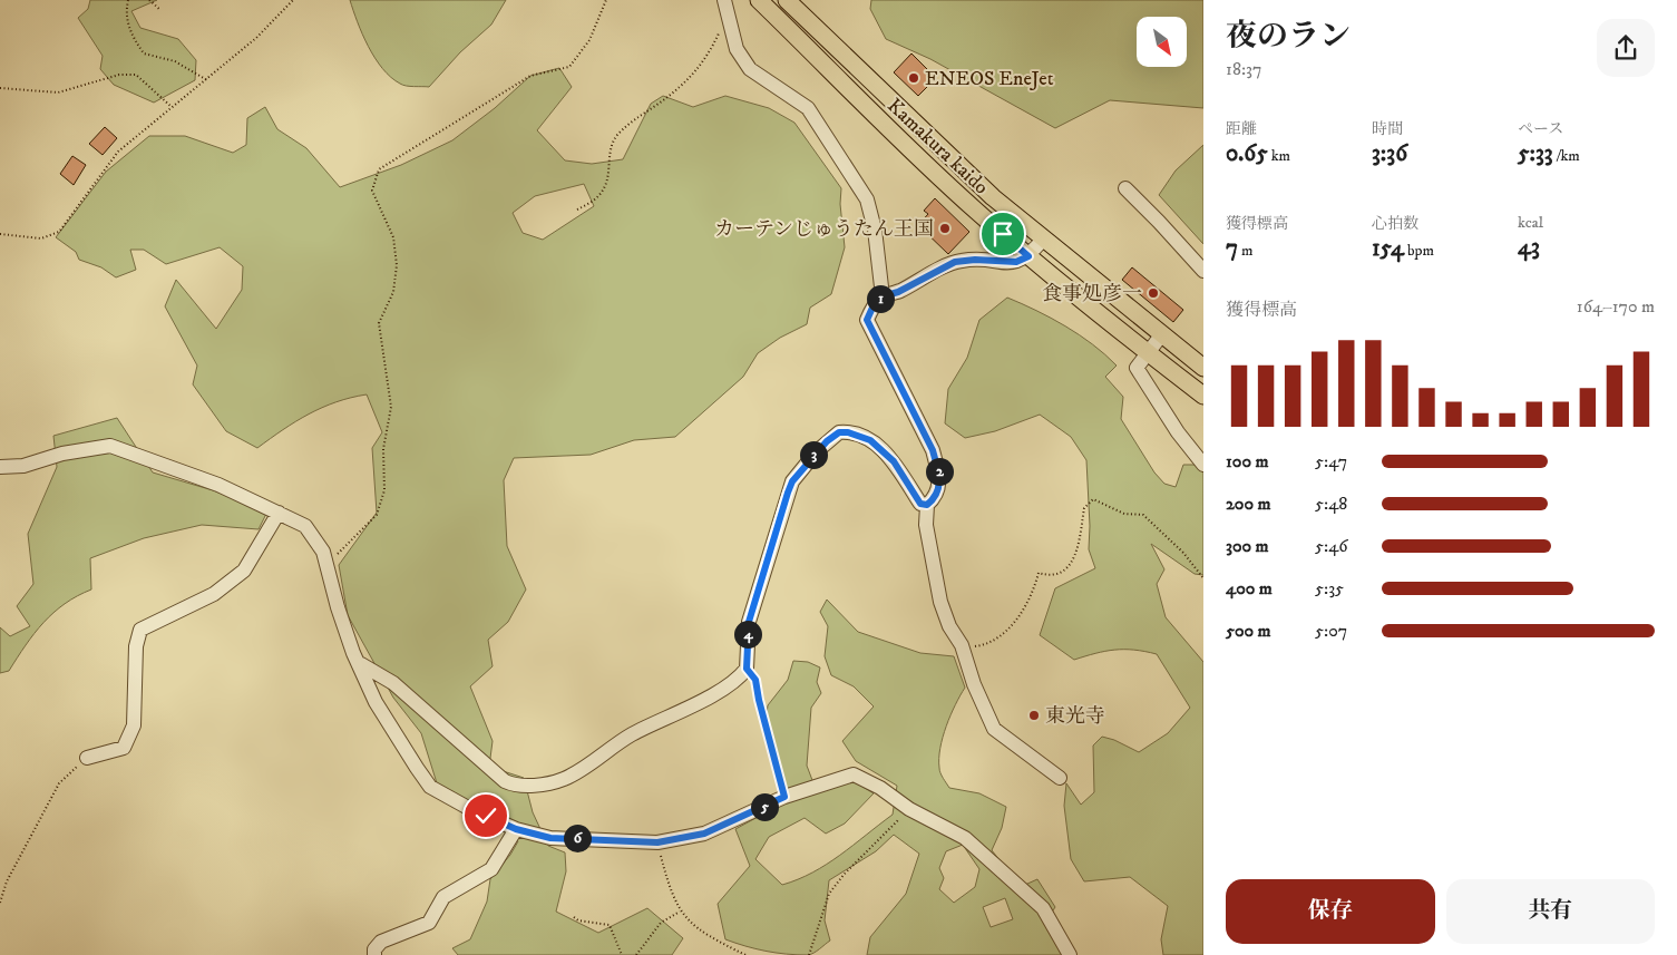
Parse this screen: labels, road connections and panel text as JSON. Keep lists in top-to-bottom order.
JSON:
{
  "streets": {
    "main road": ["Kamakura kaido"]
  },
  "places": [
    "ENEOS EneJet",
    "カーテンじゅうたん王国",
    "食事処彦一",
    "東光寺"
  ],
  "north": "bottom right",
  "page": {
    "heading": ["夜のラン", "18:37"],
    "stats": [
      ["距離", "0.65 km"],
      ["時間", "3:36"],
      ["ペース", "5:33 /km"],
      ["獲得標高", "7 m"],
      ["心拍数", "154 bpm"],
      ["kcal", "43"]
    ],
    "chart": ["獲得標高", "164–170 m"],
    "pins": [
      "1",
      "3",
      "2",
      "4",
      "5",
      "6"
    ],
    "list": [
      {
        "name": "100 m",
        "note": "5:47"
      },
      {
        "name": "200 m",
        "note": "5:48"
      },
      {
        "name": "300 m",
        "note": "5:46"
      },
      {
        "name": "400 m",
        "note": "5:35"
      },
      {
        "name": "500 m",
        "note": "5:07"
      }
    ],
    "buttons": ["保存", "共有"]
  }
}
